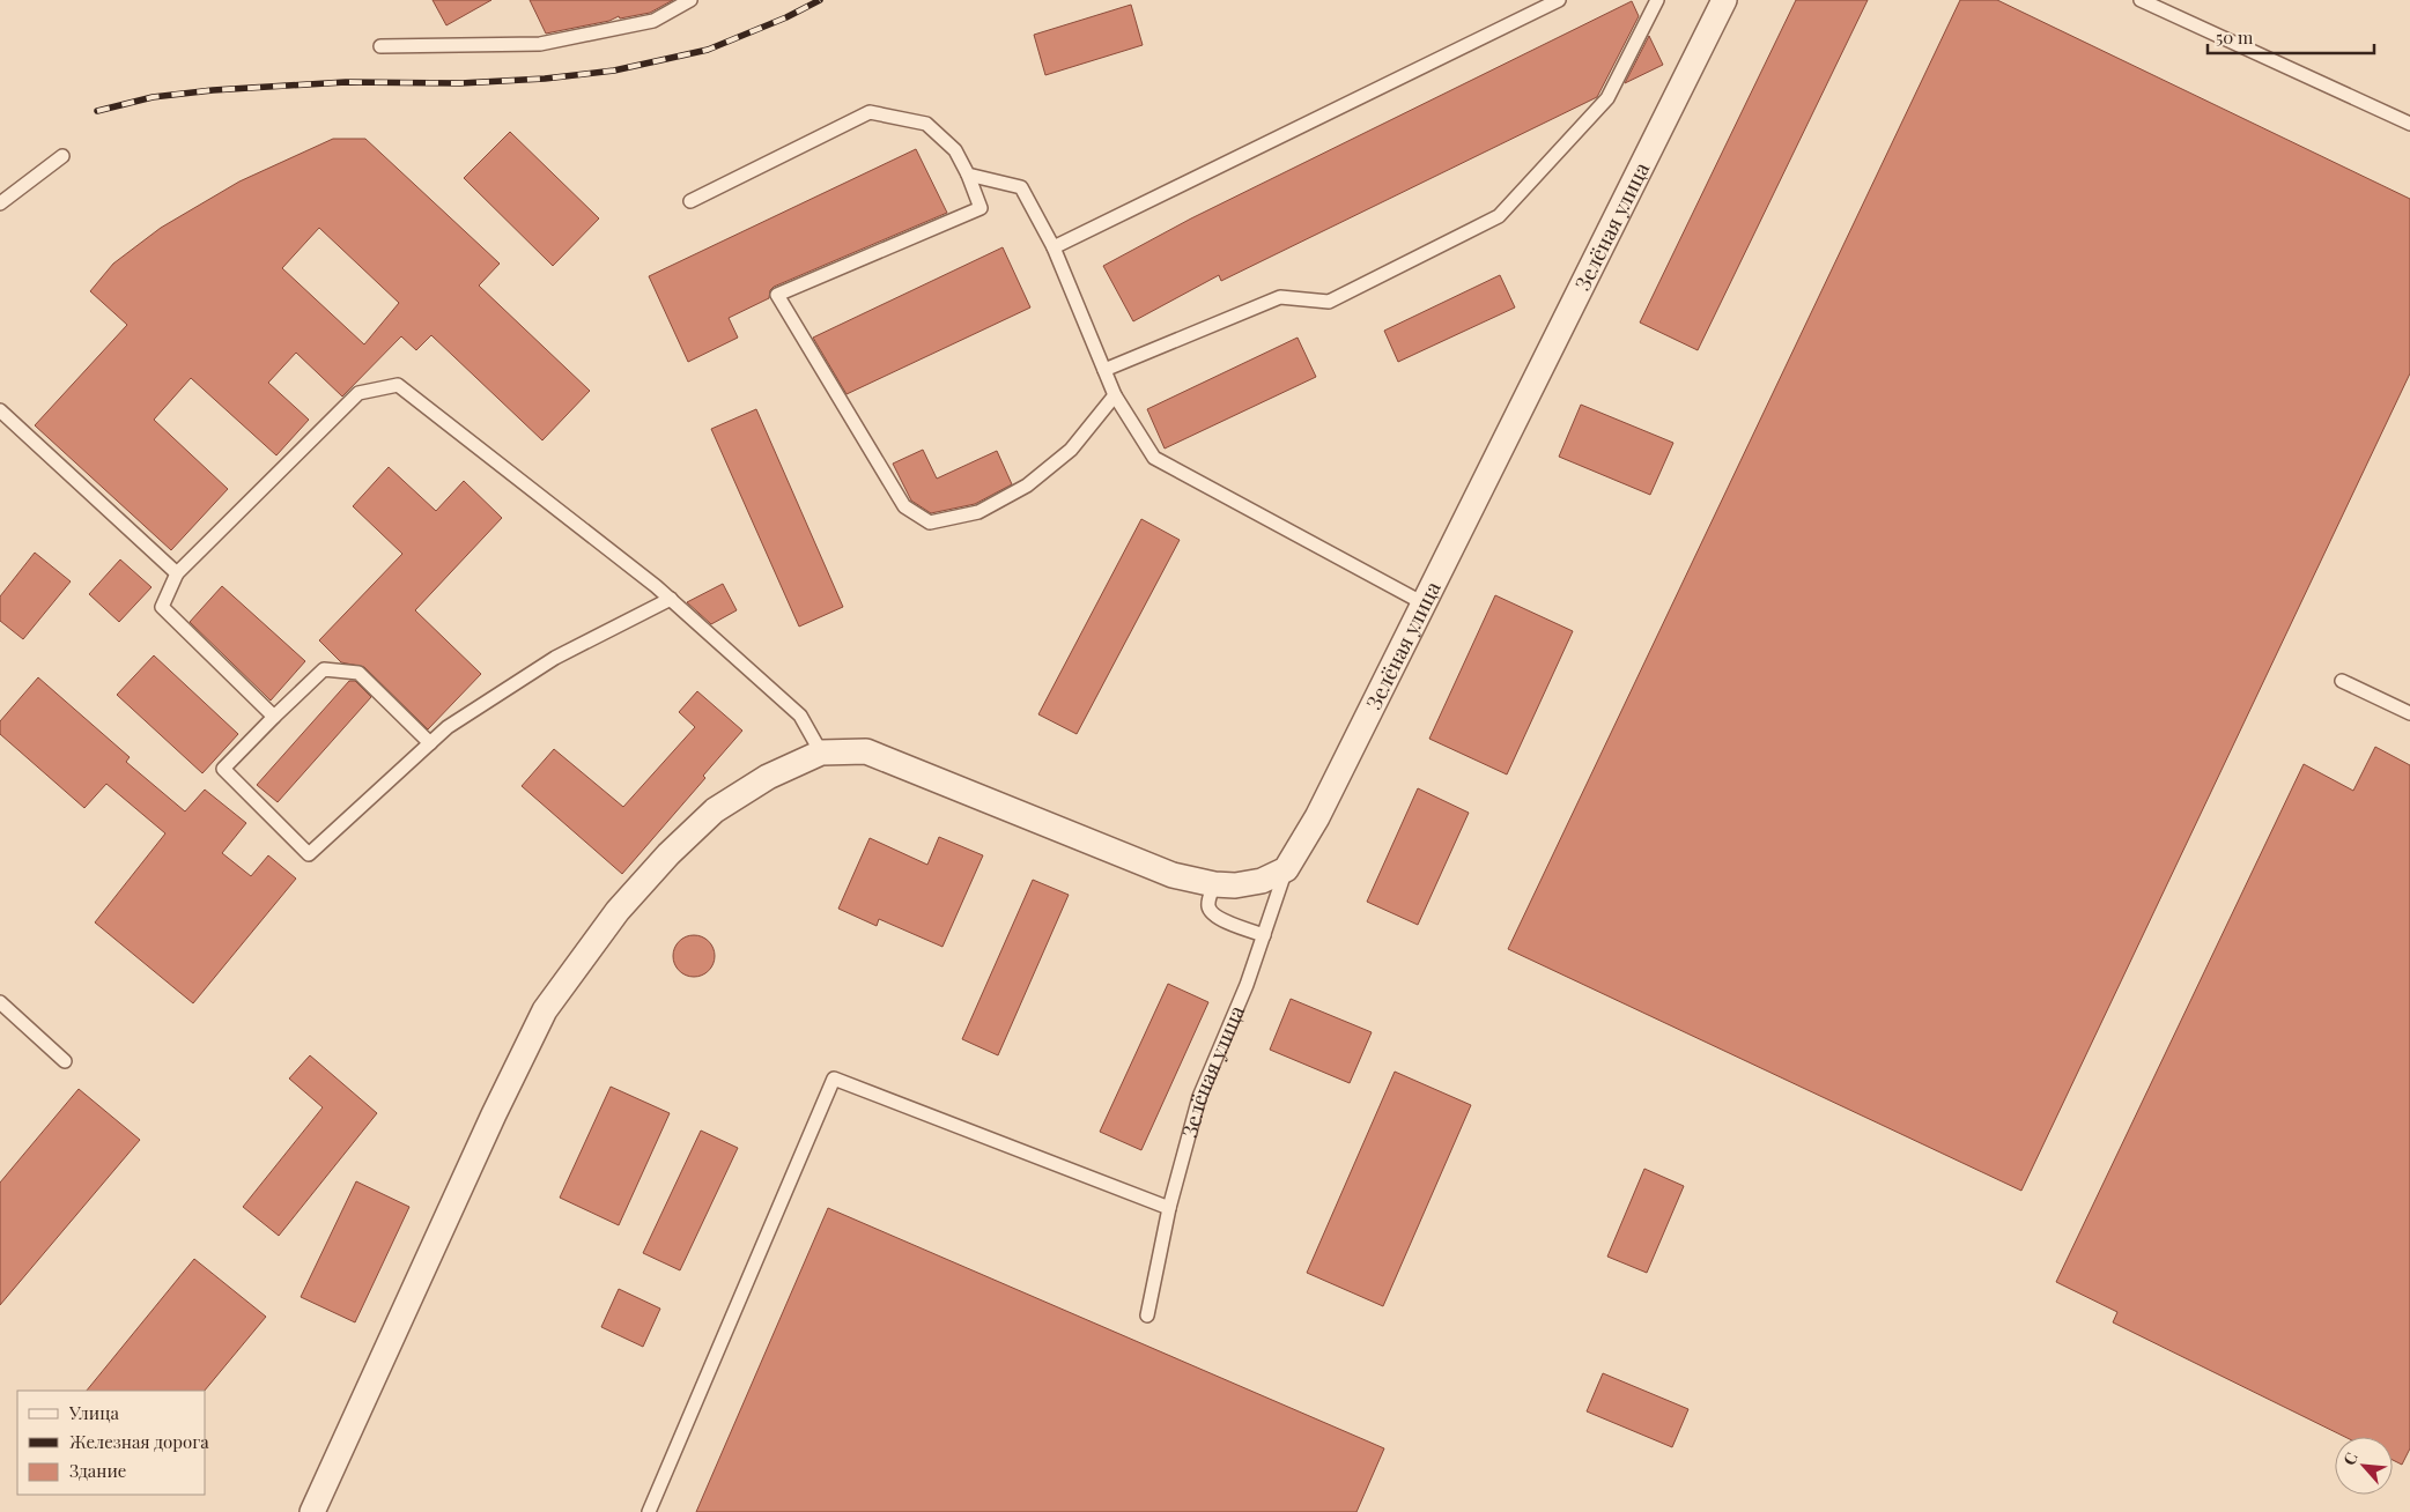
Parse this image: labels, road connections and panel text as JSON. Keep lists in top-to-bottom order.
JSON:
{
  "streets": {
    "street": ["Зелёная улица"]
  },
  "legend": ["Улица", "Железная дорога", "Здание"],
  "scale_bar": "50 m",
  "north": "top left"
}
